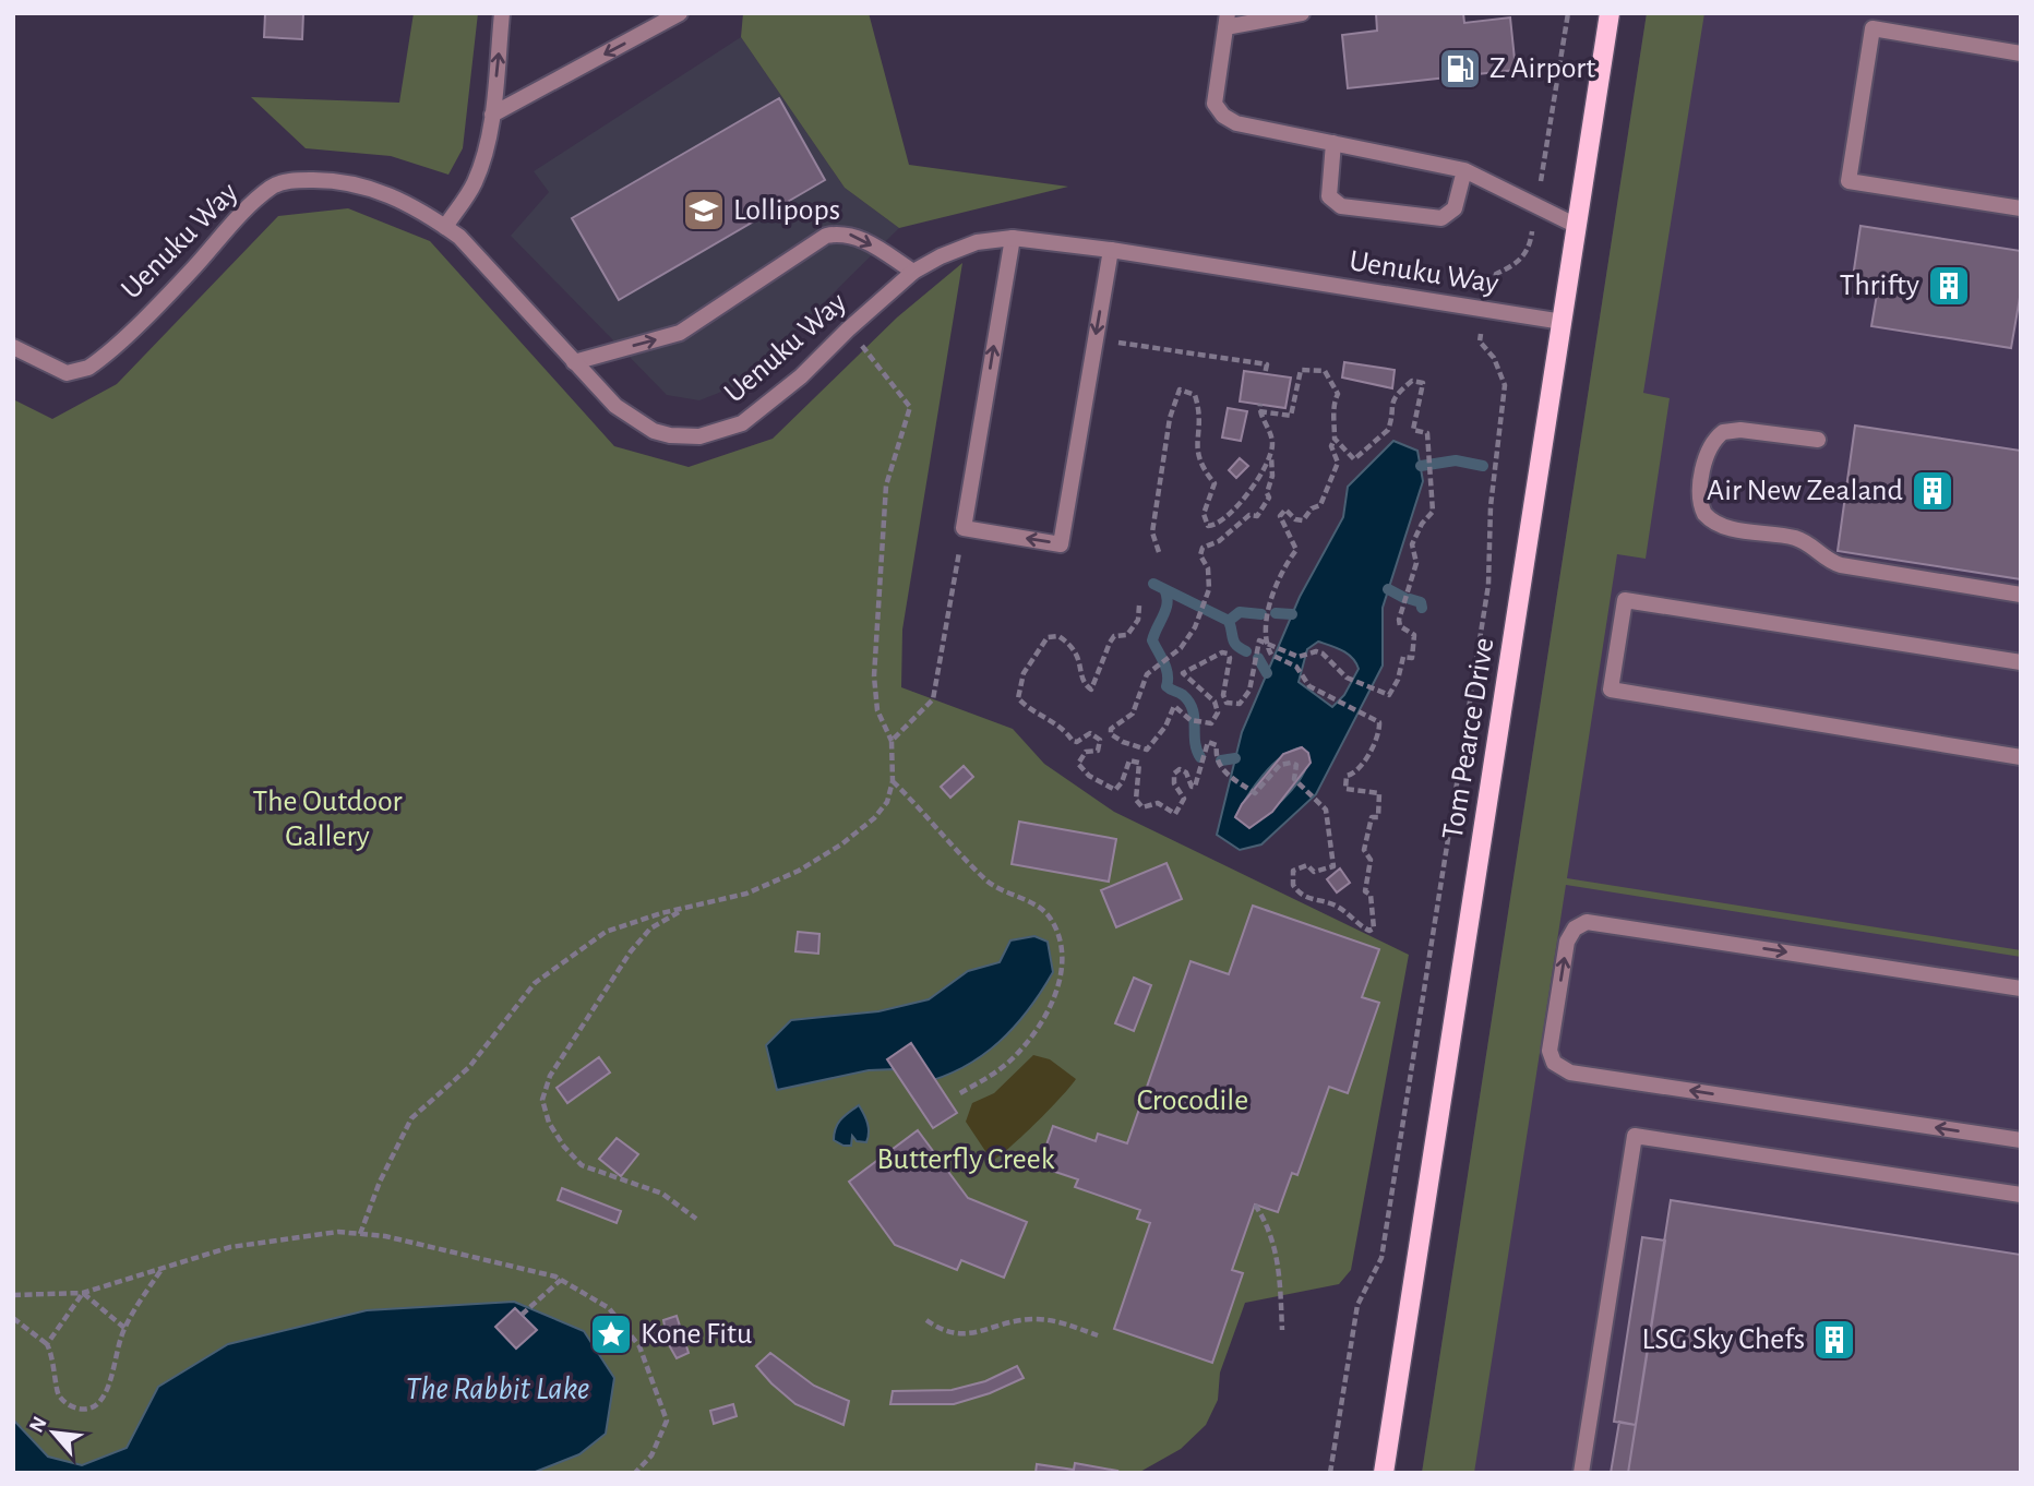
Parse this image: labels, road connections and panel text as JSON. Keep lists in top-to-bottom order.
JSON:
{
  "streets": {
    "main road": ["Tom Pearce Drive"],
    "street": ["Uenuku Way"]
  },
  "crossings": [
    ["Uenuku Way", "Tom Pearce Drive"]
  ],
  "water": ["The Rabbit Lake"],
  "parks": ["The Outdoor Gallery", "Crocodile", "Butterfly Creek"],
  "places": {
    "fuel station": ["Z Airport"],
    "school or university": ["Lollipops"],
    "building": ["Thrifty", "Air New Zealand", "LSG Sky Chefs"],
    "place": ["Kone Fitu"]
  },
  "north": "top left"
}
